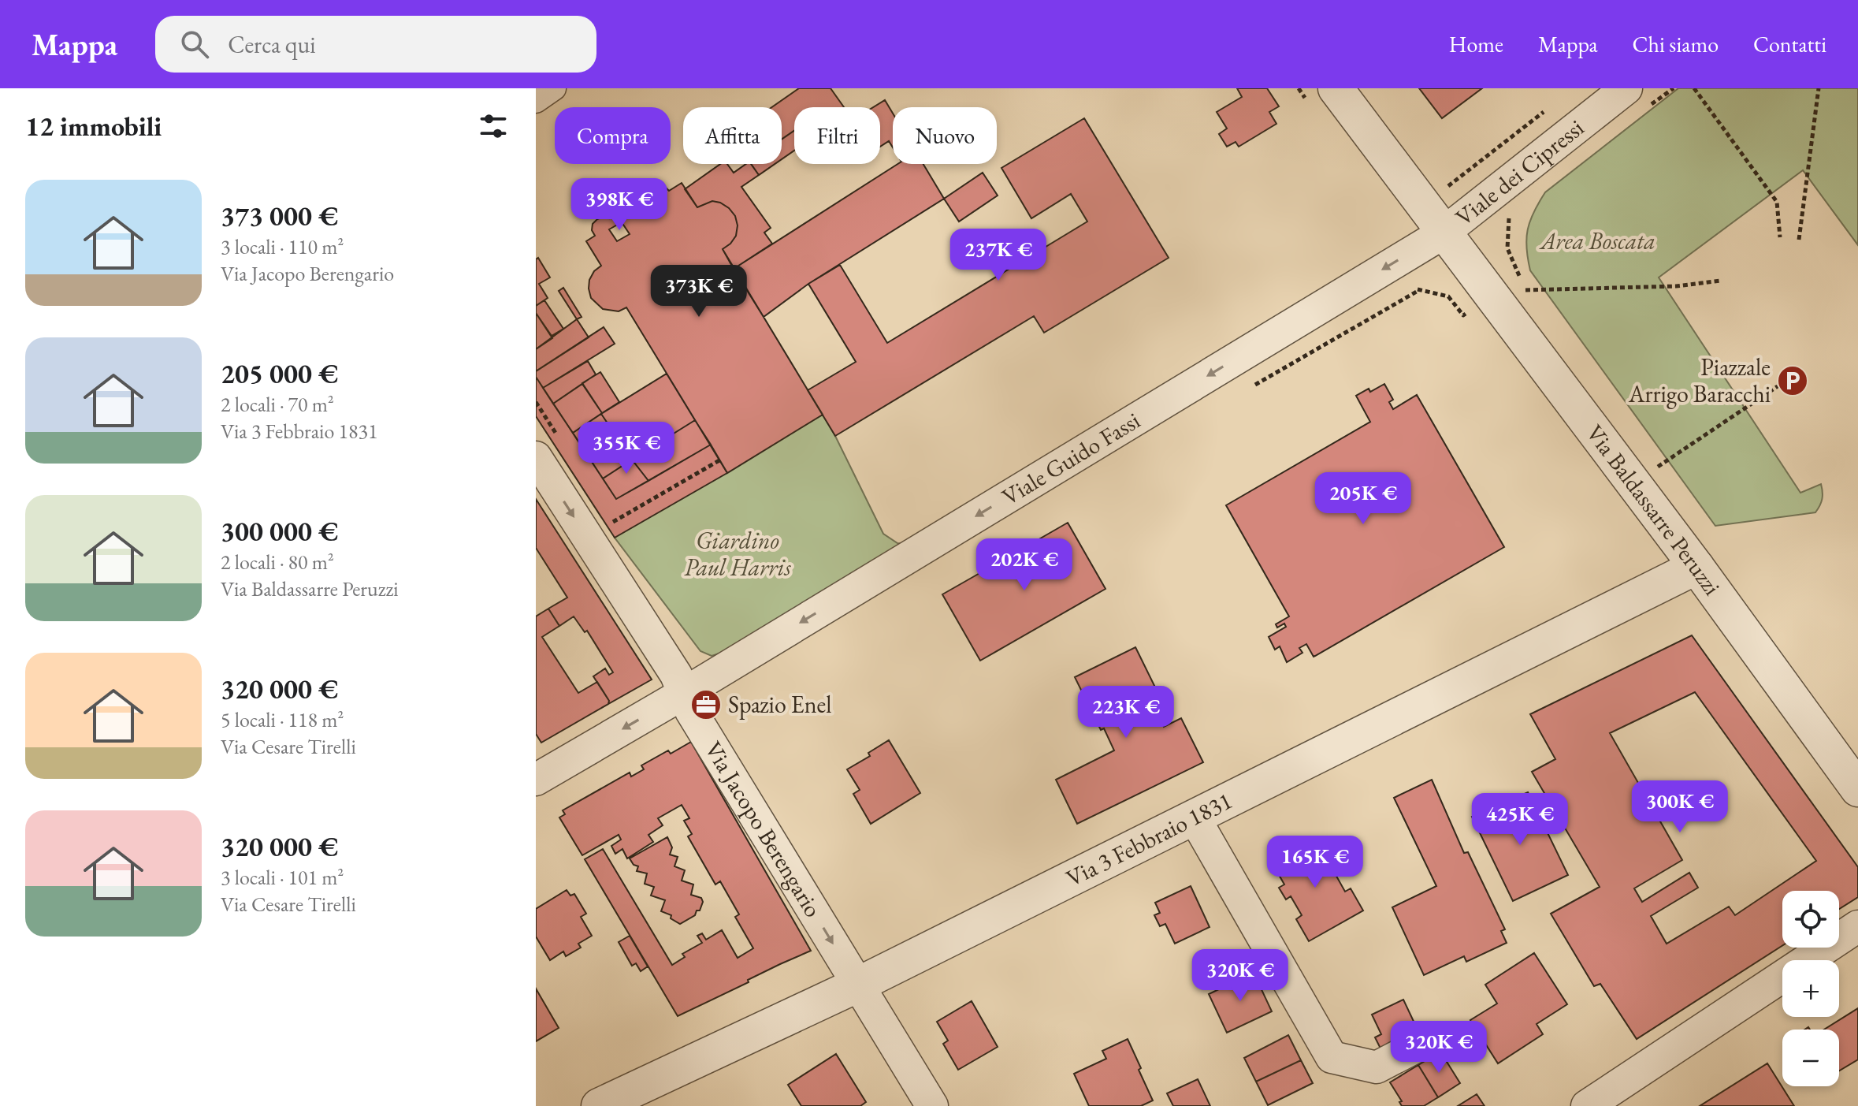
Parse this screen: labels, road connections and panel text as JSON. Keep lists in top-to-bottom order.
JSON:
{
  "streets": {
    "street": [
      "Viale dei Cipressi",
      "Viale Guido Fassi",
      "Via Baldassarre Peruzzi",
      "Via Jacopo Berengario",
      "Via 3 Febbraio 1831"
    ]
  },
  "crossings": [
    ["Viale dei Cipressi", "Viale Guido Fassi"],
    ["Viale dei Cipressi", "Via Baldassarre Peruzzi"],
    ["Viale Guido Fassi", "Via Baldassarre Peruzzi"],
    ["Viale Guido Fassi", "Via Jacopo Berengario"],
    ["Via Baldassarre Peruzzi", "Via 3 Febbraio 1831"],
    ["Via Jacopo Berengario", "Via 3 Febbraio 1831"]
  ],
  "one_way": ["Viale Guido Fassi", "Via Jacopo Berengario"],
  "parks": ["Area Boscata", "Giardino Paul Harris"],
  "places": {
    "parking": ["Piazzale Arrigo Baracchi"],
    "office": ["Spazio Enel"]
  },
  "page": {
    "header": "Mappa",
    "search": "Cerca qui",
    "nav": [
      "Home",
      "Mappa",
      "Chi siamo",
      "Contatti"
    ],
    "heading": "12 immobili",
    "chip": [
      "Compra",
      "Affitta",
      "Filtri",
      "Nuovo"
    ],
    "list": [
      {
        "name": "373 000 €",
        "note": "3 locali · 110 m² · Via Jacopo Berengario"
      },
      {
        "name": "205 000 €",
        "note": "2 locali · 70 m² · Via 3 Febbraio 1831"
      },
      {
        "name": "300 000 €",
        "note": "2 locali · 80 m² · Via Baldassarre Peruzzi"
      },
      {
        "name": "320 000 €",
        "note": "5 locali · 118 m² · Via Cesare Tirelli"
      },
      {
        "name": "320 000 €",
        "note": "3 locali · 101 m² · Via Cesare Tirelli"
      }
    ],
    "price": [
      "398K €",
      "237K €",
      "373K €",
      "355K €",
      "205K €",
      "202K €",
      "223K €",
      "300K €",
      "425K €",
      "165K €",
      "320K €",
      "320K €"
    ],
    "map_buttons": ["+", "−"]
  }
}
